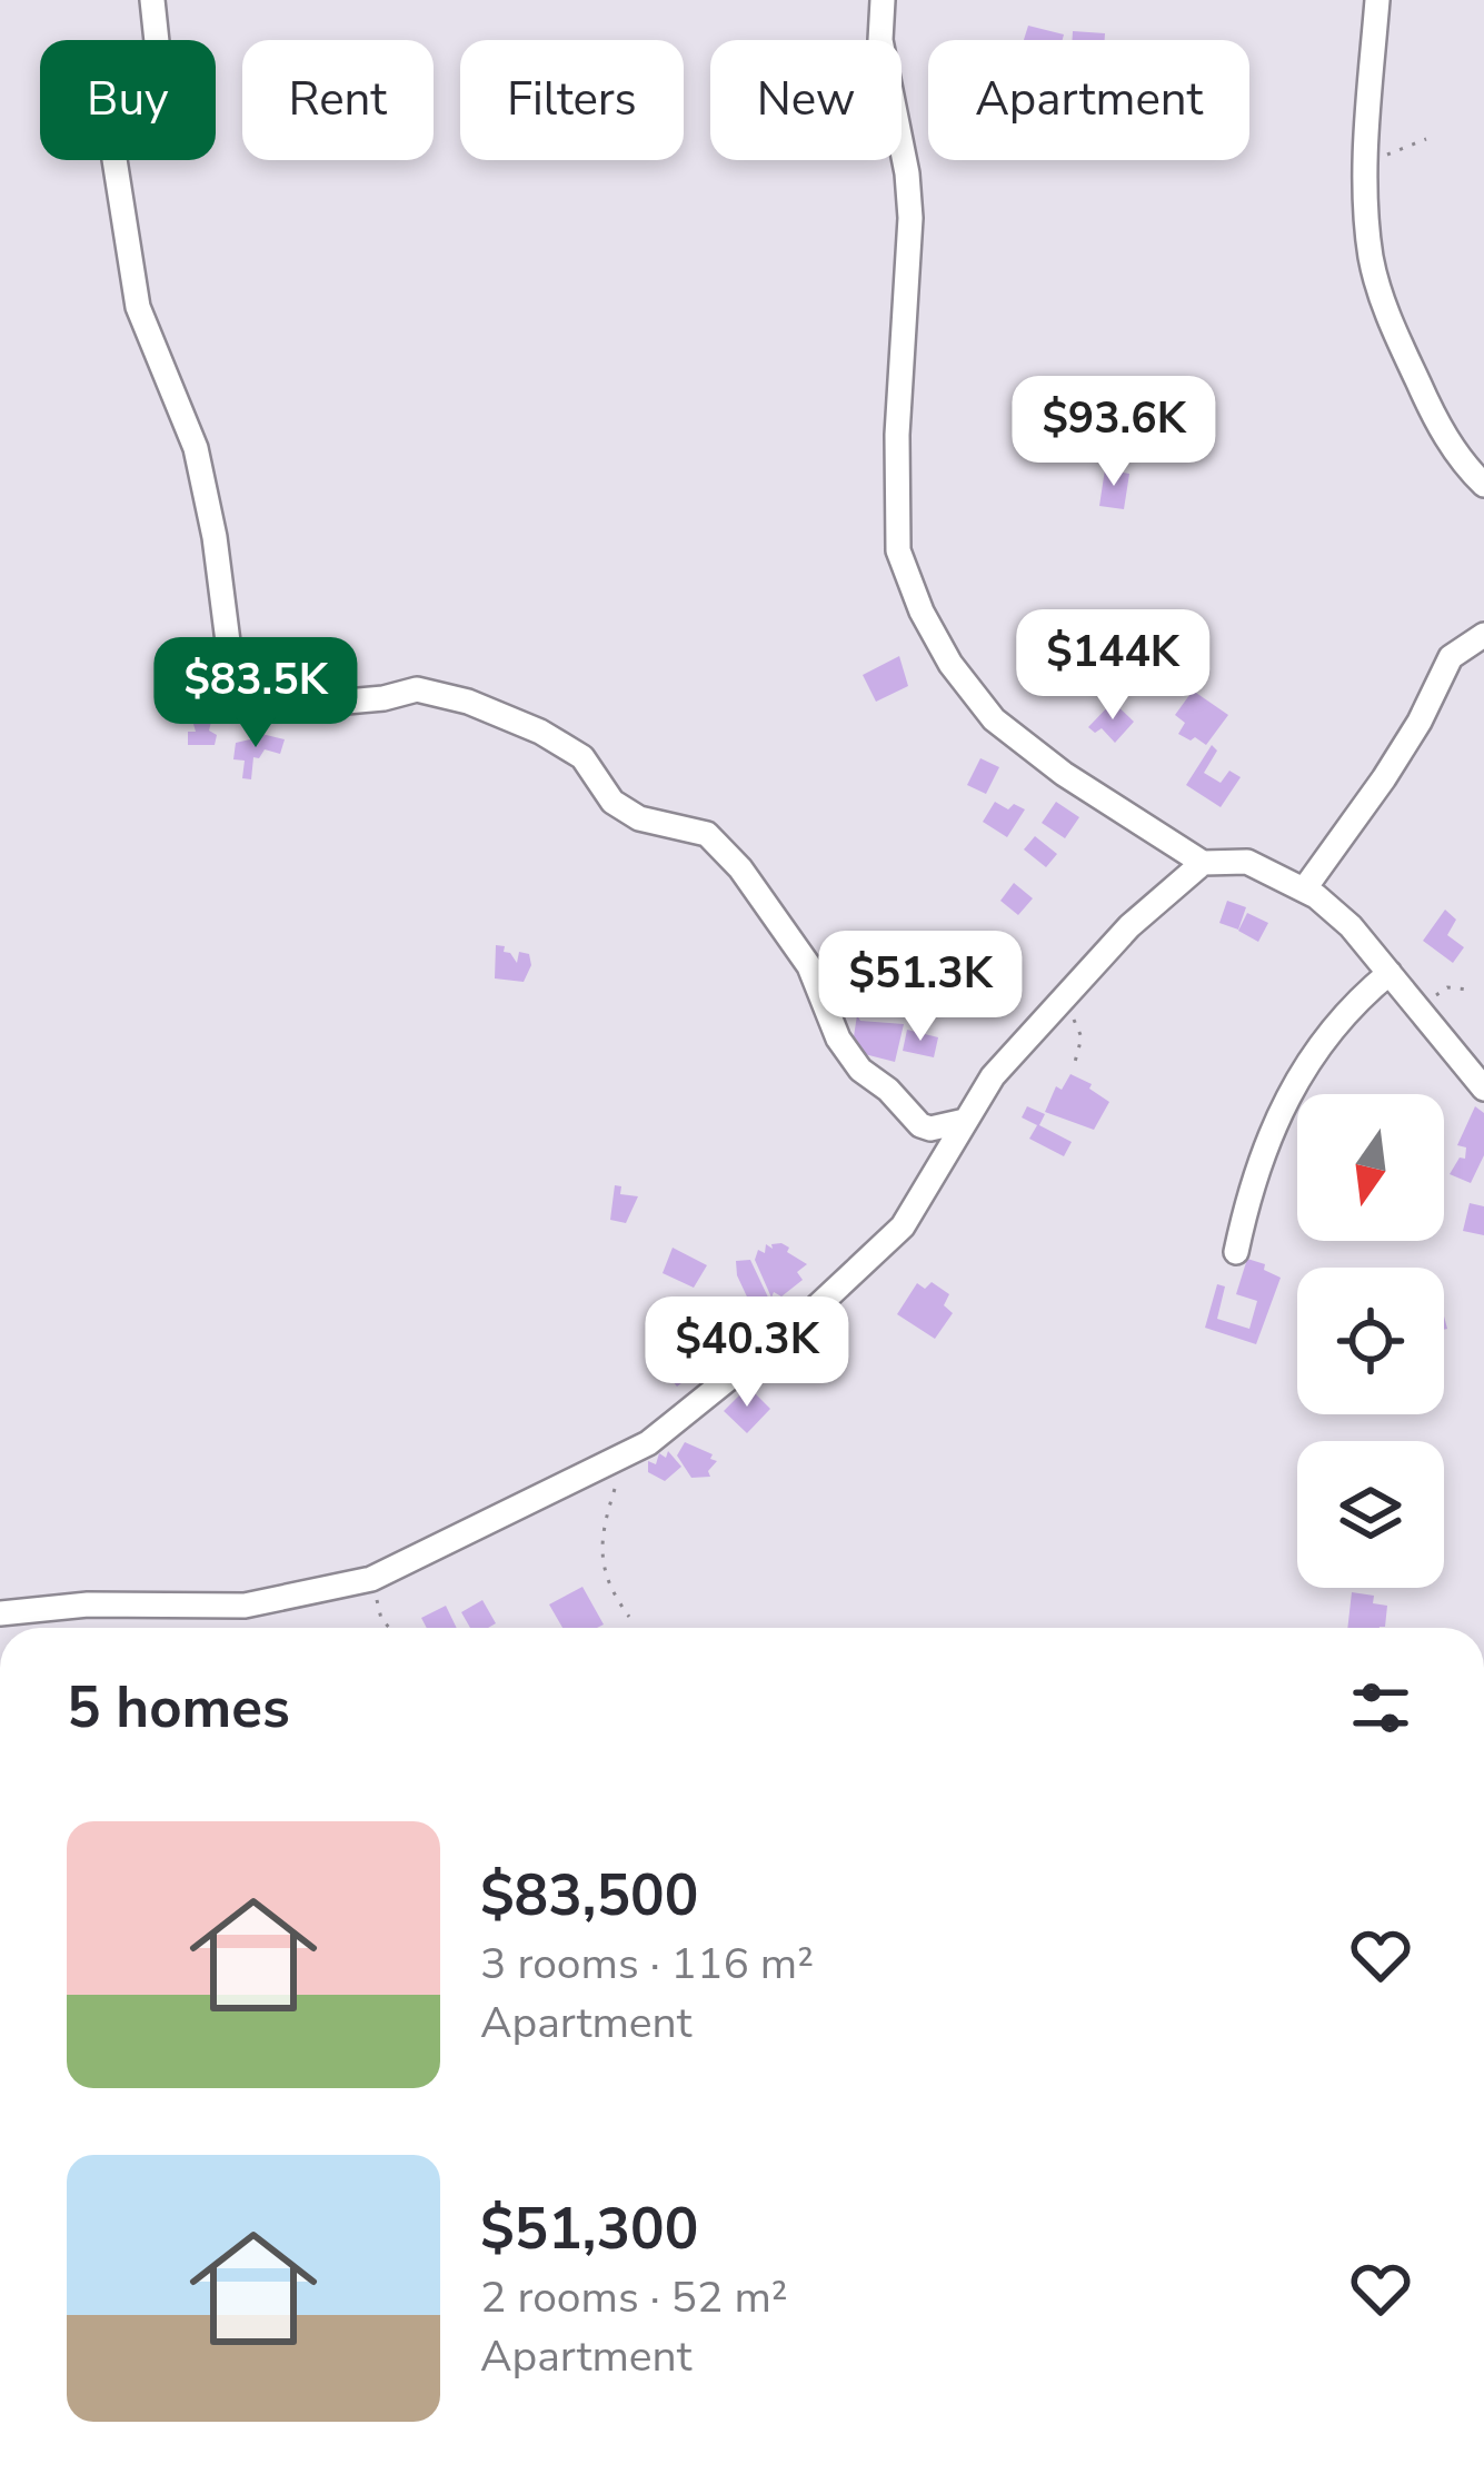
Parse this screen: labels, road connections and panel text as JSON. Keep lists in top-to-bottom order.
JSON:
{
  "north": "bottom",
  "page": {
    "chip": [
      "Buy",
      "Rent",
      "Filters",
      "New",
      "Apartment"
    ],
    "price": [
      "$93.6K",
      "$144K",
      "$83.5K",
      "$51.3K",
      "$40.3K"
    ],
    "heading": "5 homes",
    "list": [
      {
        "name": "$83,500",
        "note": "3 rooms · 116 m² · Apartment"
      },
      {
        "name": "$51,300",
        "note": "2 rooms · 52 m² · Apartment"
      }
    ]
  }
}
